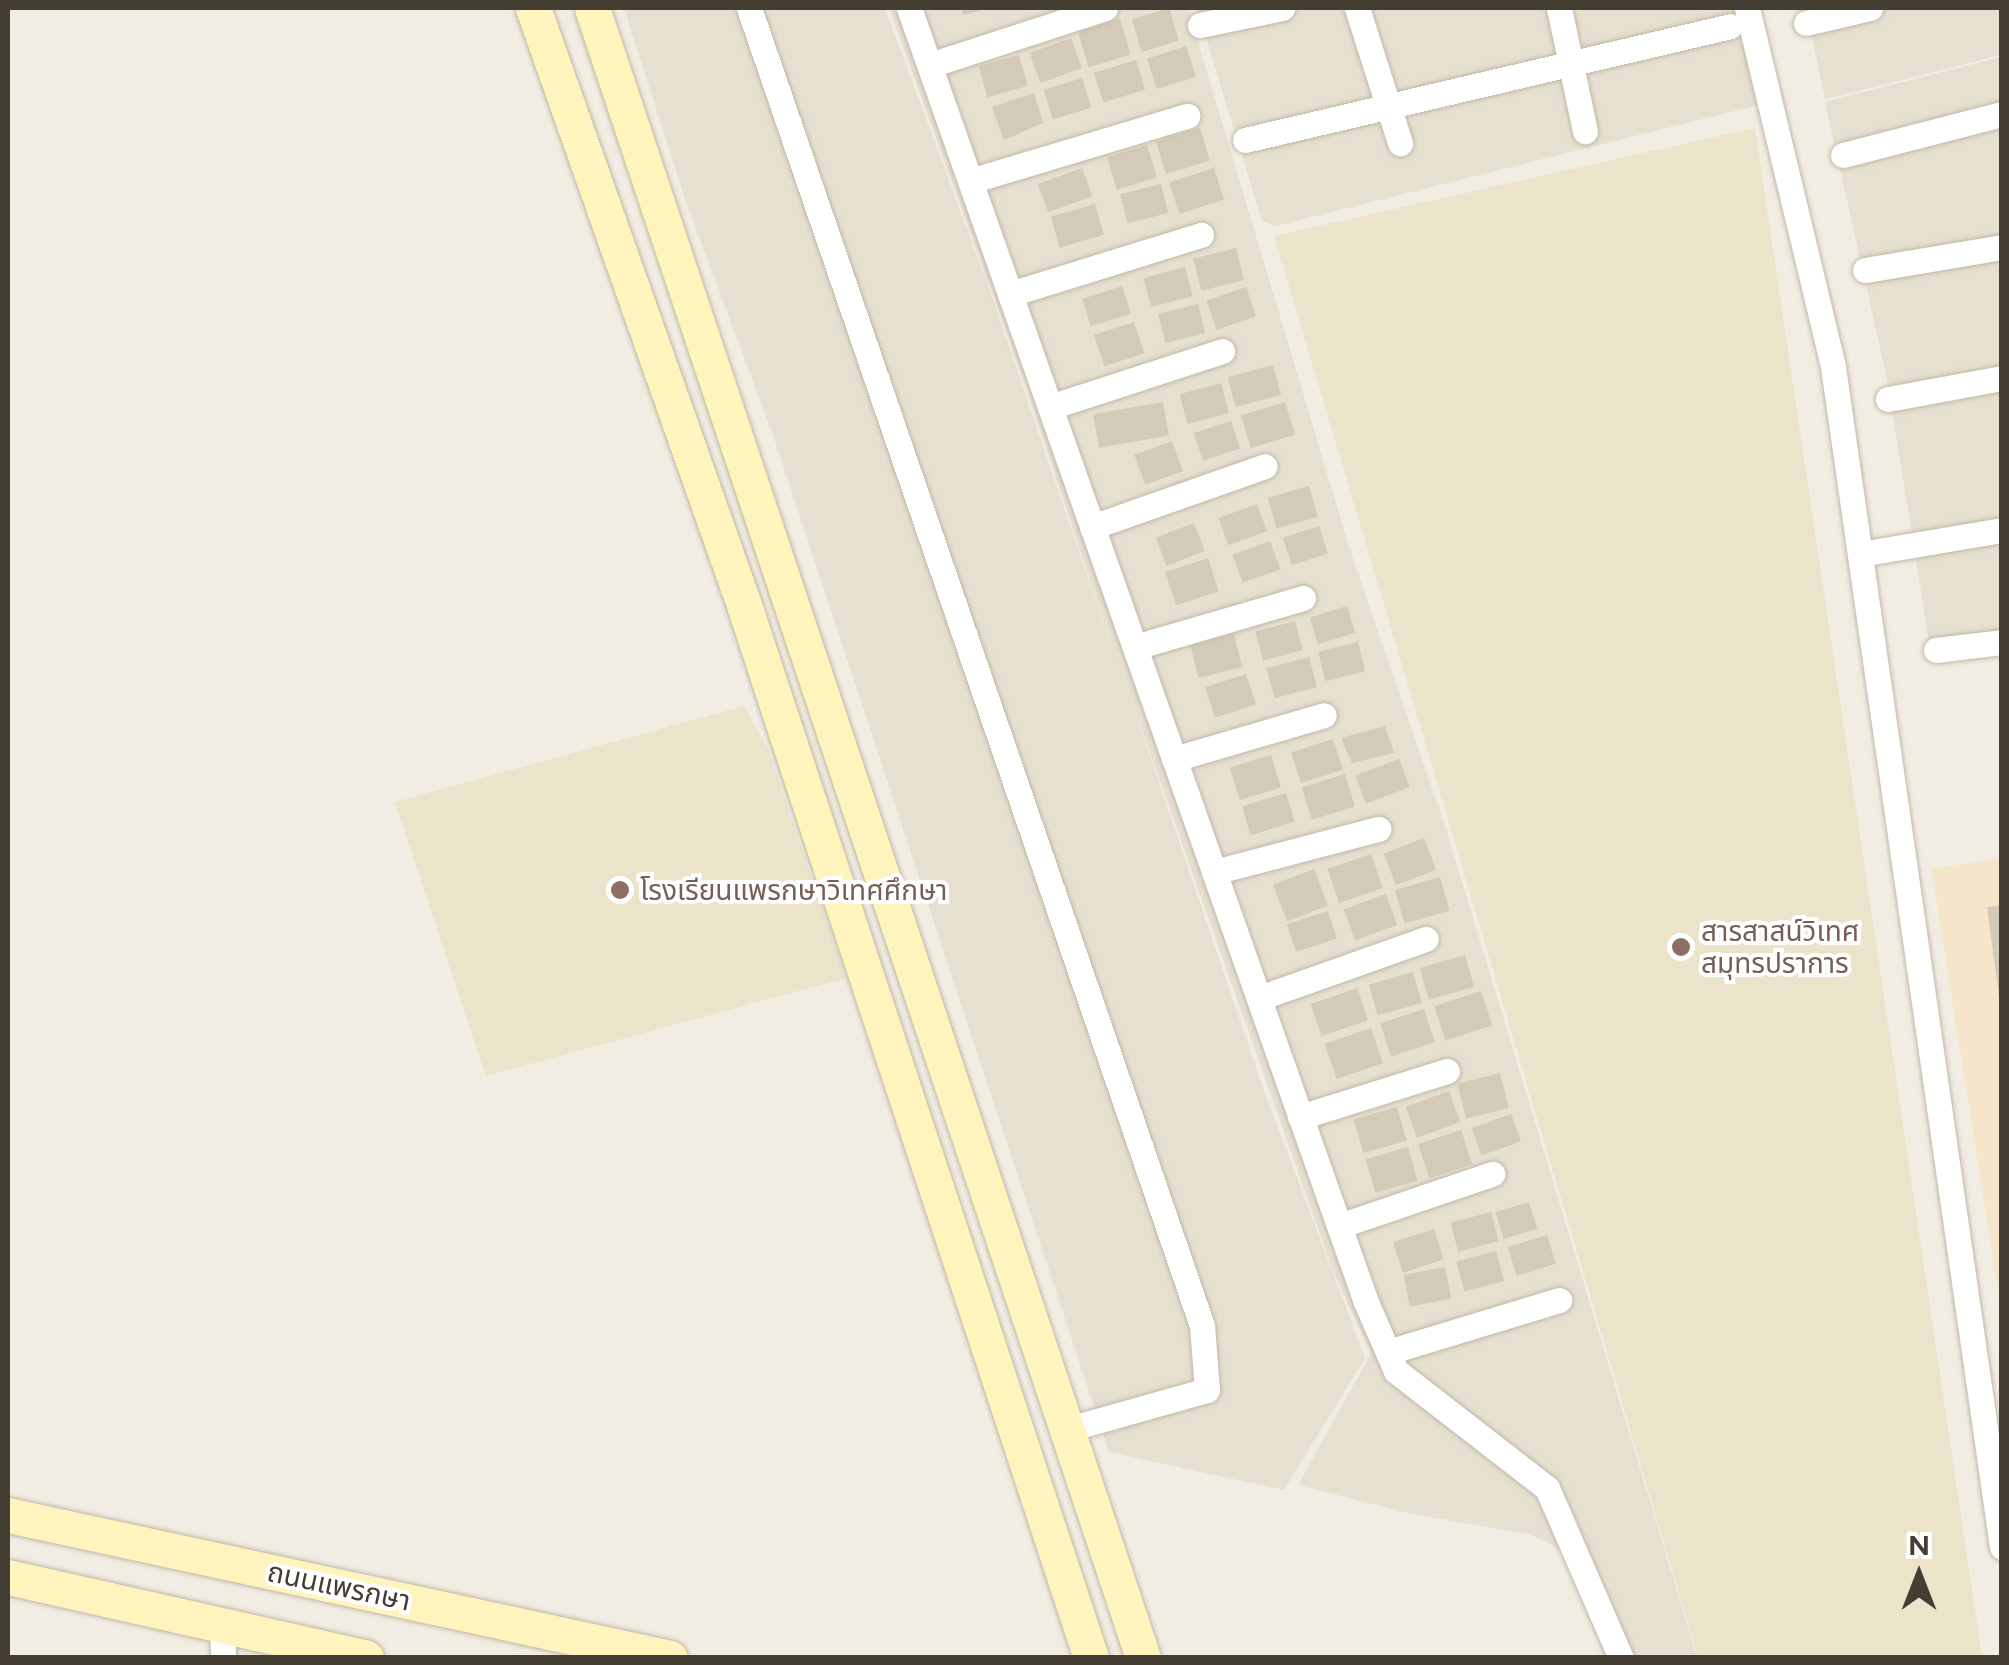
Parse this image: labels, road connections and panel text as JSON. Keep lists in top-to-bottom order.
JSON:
{
  "streets": {
    "street": ["ถนนแพรกษา"]
  },
  "places": ["โรงเรียนแพรกษาวิเทศศึกษา", "สารสาสน์วิเทศ สมุทรปราการ"],
  "north": "top"
}
